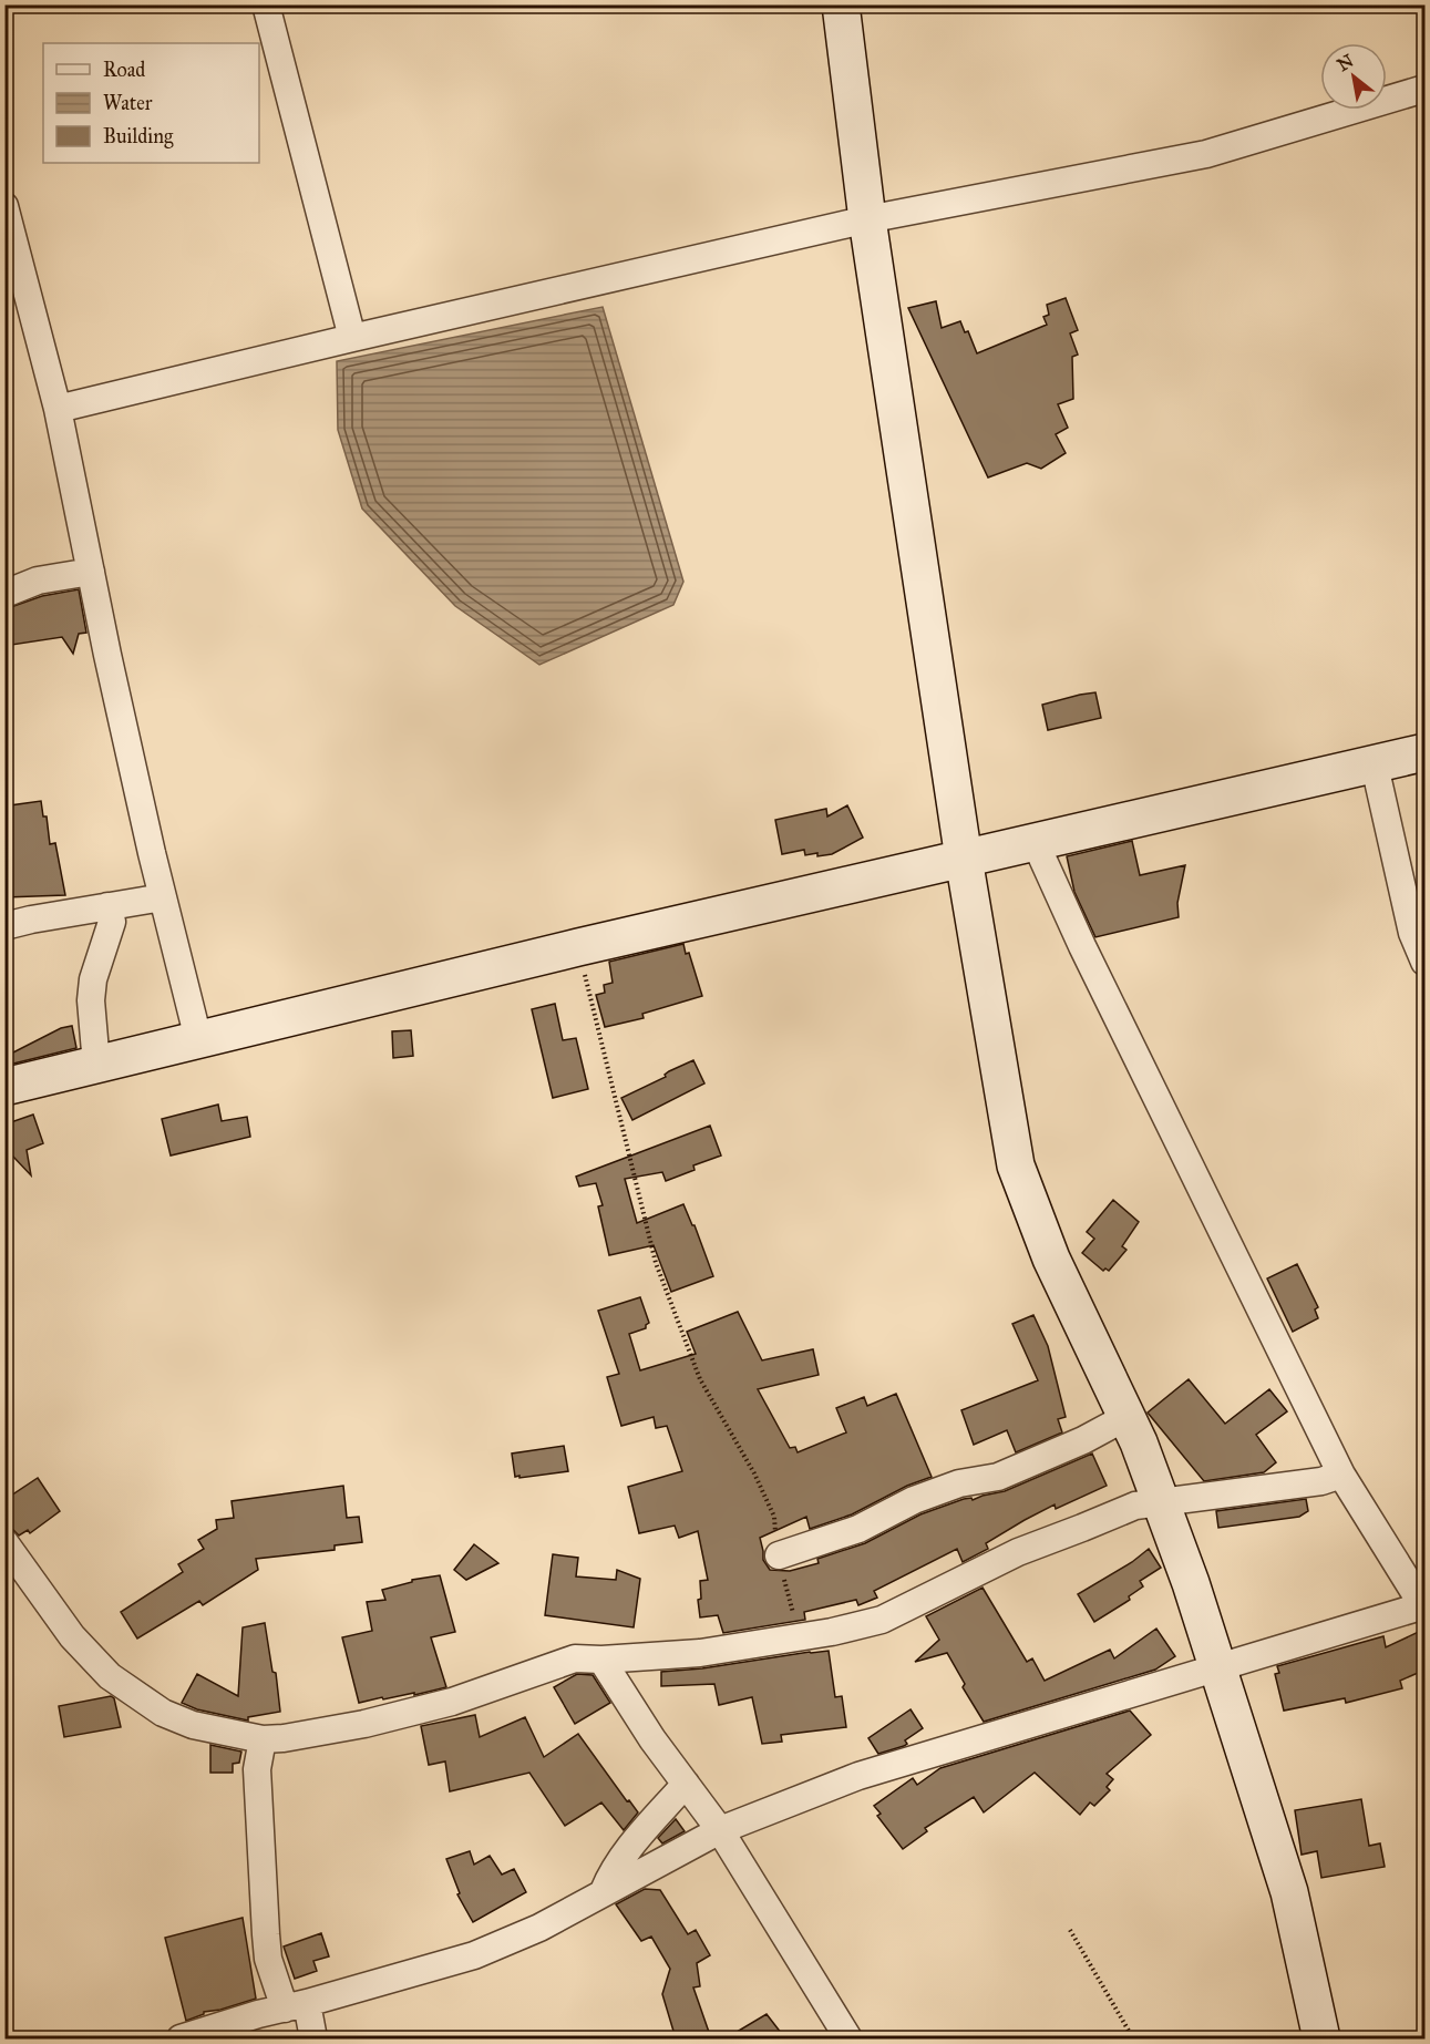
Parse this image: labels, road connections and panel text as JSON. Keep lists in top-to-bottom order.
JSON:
{
  "legend": ["Road", "Water", "Building"],
  "north": "top left"
}
